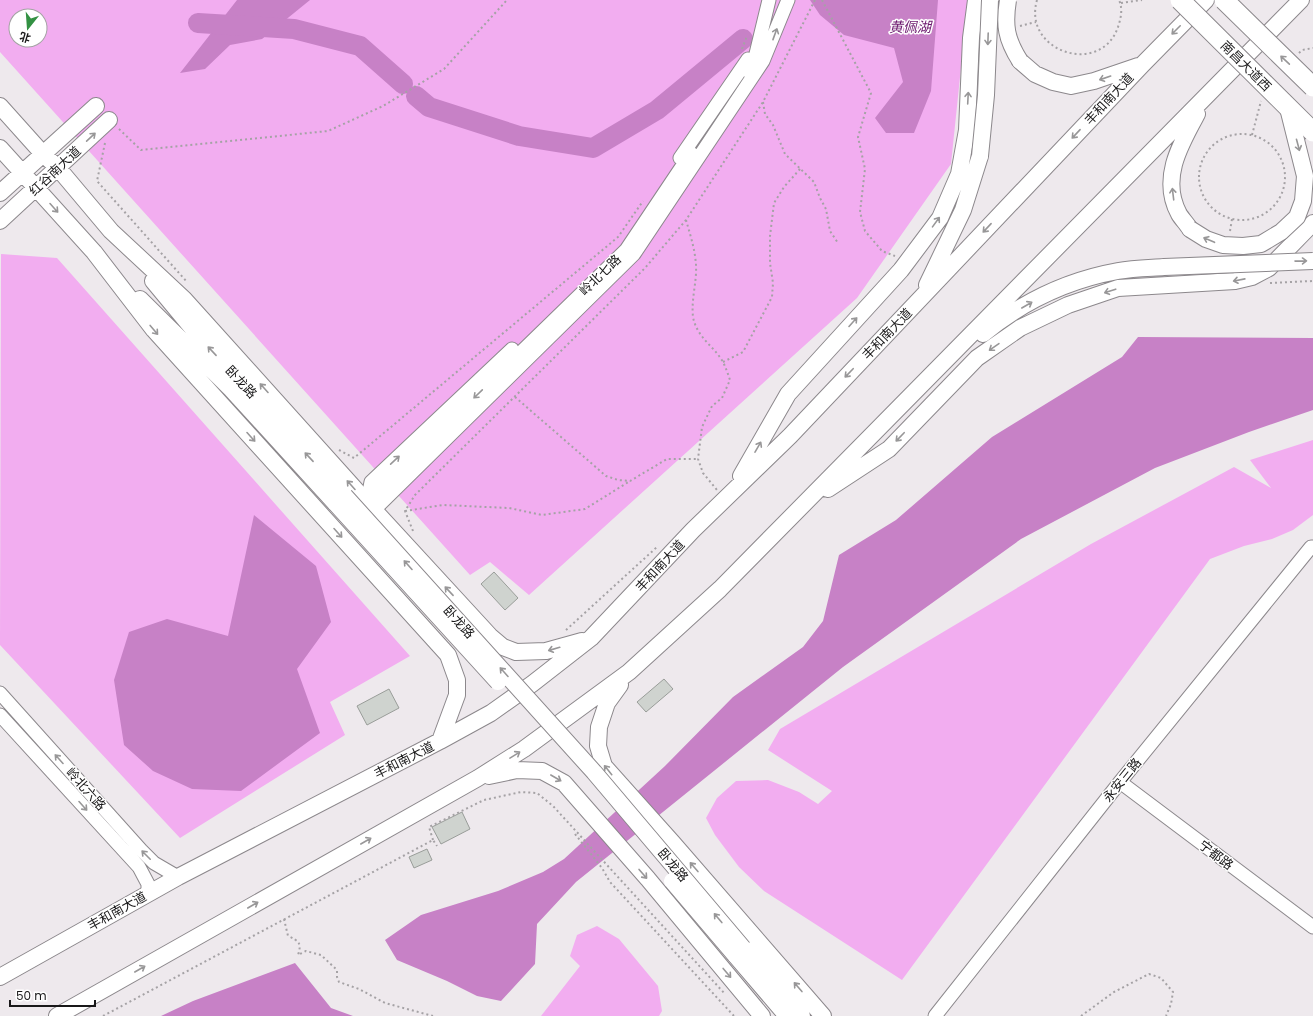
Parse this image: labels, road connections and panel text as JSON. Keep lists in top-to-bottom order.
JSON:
{
  "streets": {
    "highway": ["南昌大道西"],
    "main road": ["丰和南大道", "红谷南大道", "卧龙路"],
    "street": [
      "岭北七路",
      "永安三路",
      "岭北六路",
      "宁都路"
    ]
  },
  "crossings": [
    ["丰和南大道", "卧龙路"],
    ["丰和南大道", "岭北六路"],
    ["红谷南大道", "卧龙路"],
    ["岭北七路", "卧龙路"],
    ["永安三路", "宁都路"]
  ],
  "water": ["黄佩湖"],
  "scale_bar": "50 m",
  "north": "bottom"
}
